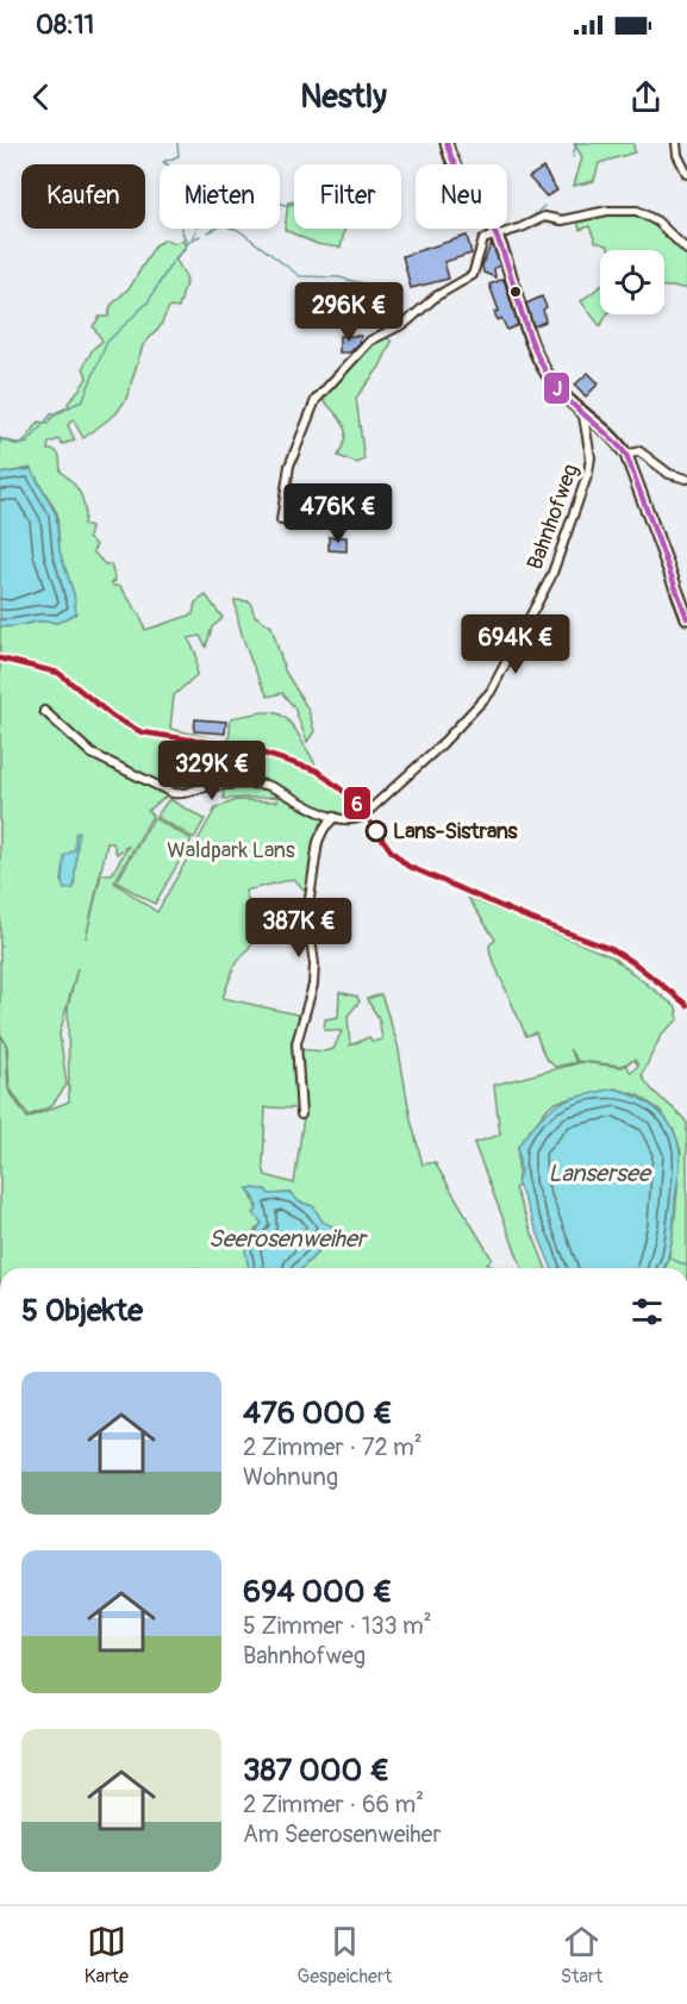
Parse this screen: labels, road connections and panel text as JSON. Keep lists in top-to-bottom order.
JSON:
{
  "streets": {
    "street": ["Bahnhofweg"]
  },
  "water": ["Lansersee", "Seerosenweiher"],
  "parks": ["Waldpark Lans"],
  "places": ["Lans-Sistrans"],
  "lines": ["transit line J", "transit line 6"],
  "page": {
    "status": "08:11",
    "header": "Nestly",
    "chip": [
      "Kaufen",
      "Mieten",
      "Filter",
      "Neu"
    ],
    "price": [
      "296K €",
      "476K €",
      "694K €",
      "329K €",
      "387K €"
    ],
    "heading": "5 Objekte",
    "list": [
      {
        "name": "476 000 €",
        "note": "2 Zimmer · 72 m² · Wohnung"
      },
      {
        "name": "694 000 €",
        "note": "5 Zimmer · 133 m² · Bahnhofweg"
      },
      {
        "name": "387 000 €",
        "note": "2 Zimmer · 66 m² · Am Seerosenweiher"
      }
    ],
    "tabs": ["Karte", "Gespeichert", "Start"]
  }
}
